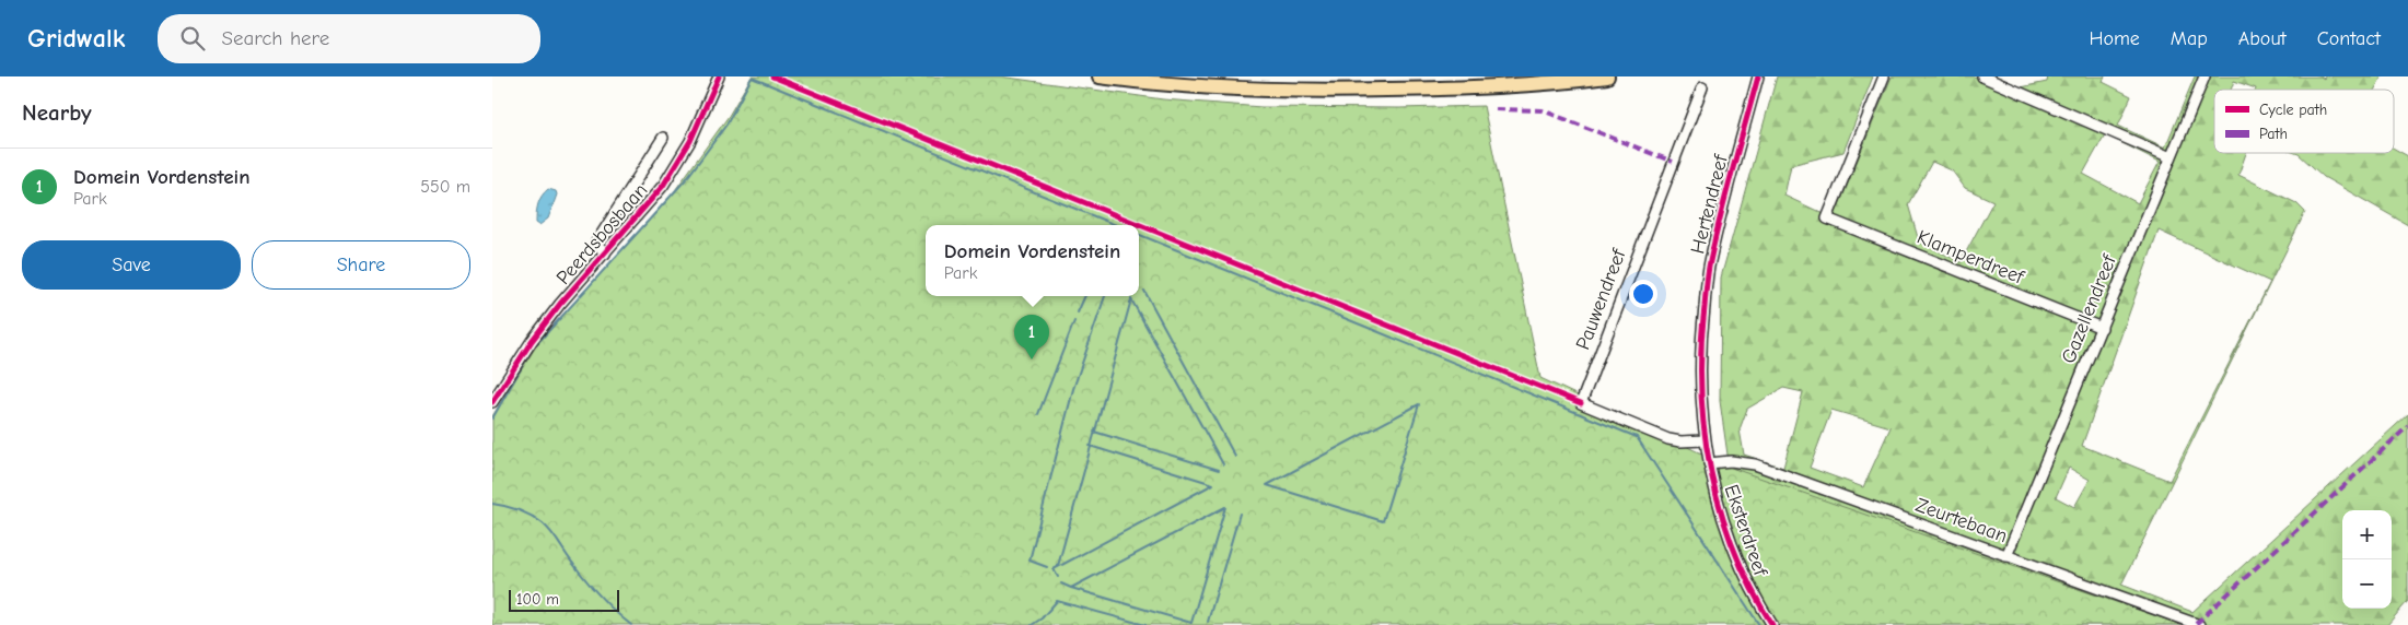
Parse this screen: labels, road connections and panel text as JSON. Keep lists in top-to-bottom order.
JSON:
{
  "streets": {
    "street": [
      "Hertendreef",
      "Peerdsbosbaan",
      "Klamperdreef",
      "Pauwendreef",
      "Gazellendreef",
      "Zeurtebaan",
      "Eksterdreef"
    ]
  },
  "crossings": [
    ["Hertendreef", "Pauwendreef"],
    ["Hertendreef", "Eksterdreef"],
    ["Klamperdreef", "Gazellendreef"],
    ["Pauwendreef", "Eksterdreef"],
    ["Gazellendreef", "Zeurtebaan"],
    ["Zeurtebaan", "Eksterdreef"]
  ],
  "legend": ["Cycle path", "Path"],
  "scale_bar": "100 m",
  "page": {
    "header": "Gridwalk",
    "search": "Search here",
    "nav": [
      "Home",
      "Map",
      "About",
      "Contact"
    ],
    "heading": "Nearby",
    "list": [
      {
        "mark": "1",
        "name": "Domein Vordenstein",
        "note": "Park",
        "value": "550 m"
      }
    ],
    "buttons": ["Save", "Share"],
    "popup": ["Domein Vordenstein", "Park"],
    "pins": "1",
    "map_buttons": ["+", "−"],
    "scale": "100 m"
  }
}
